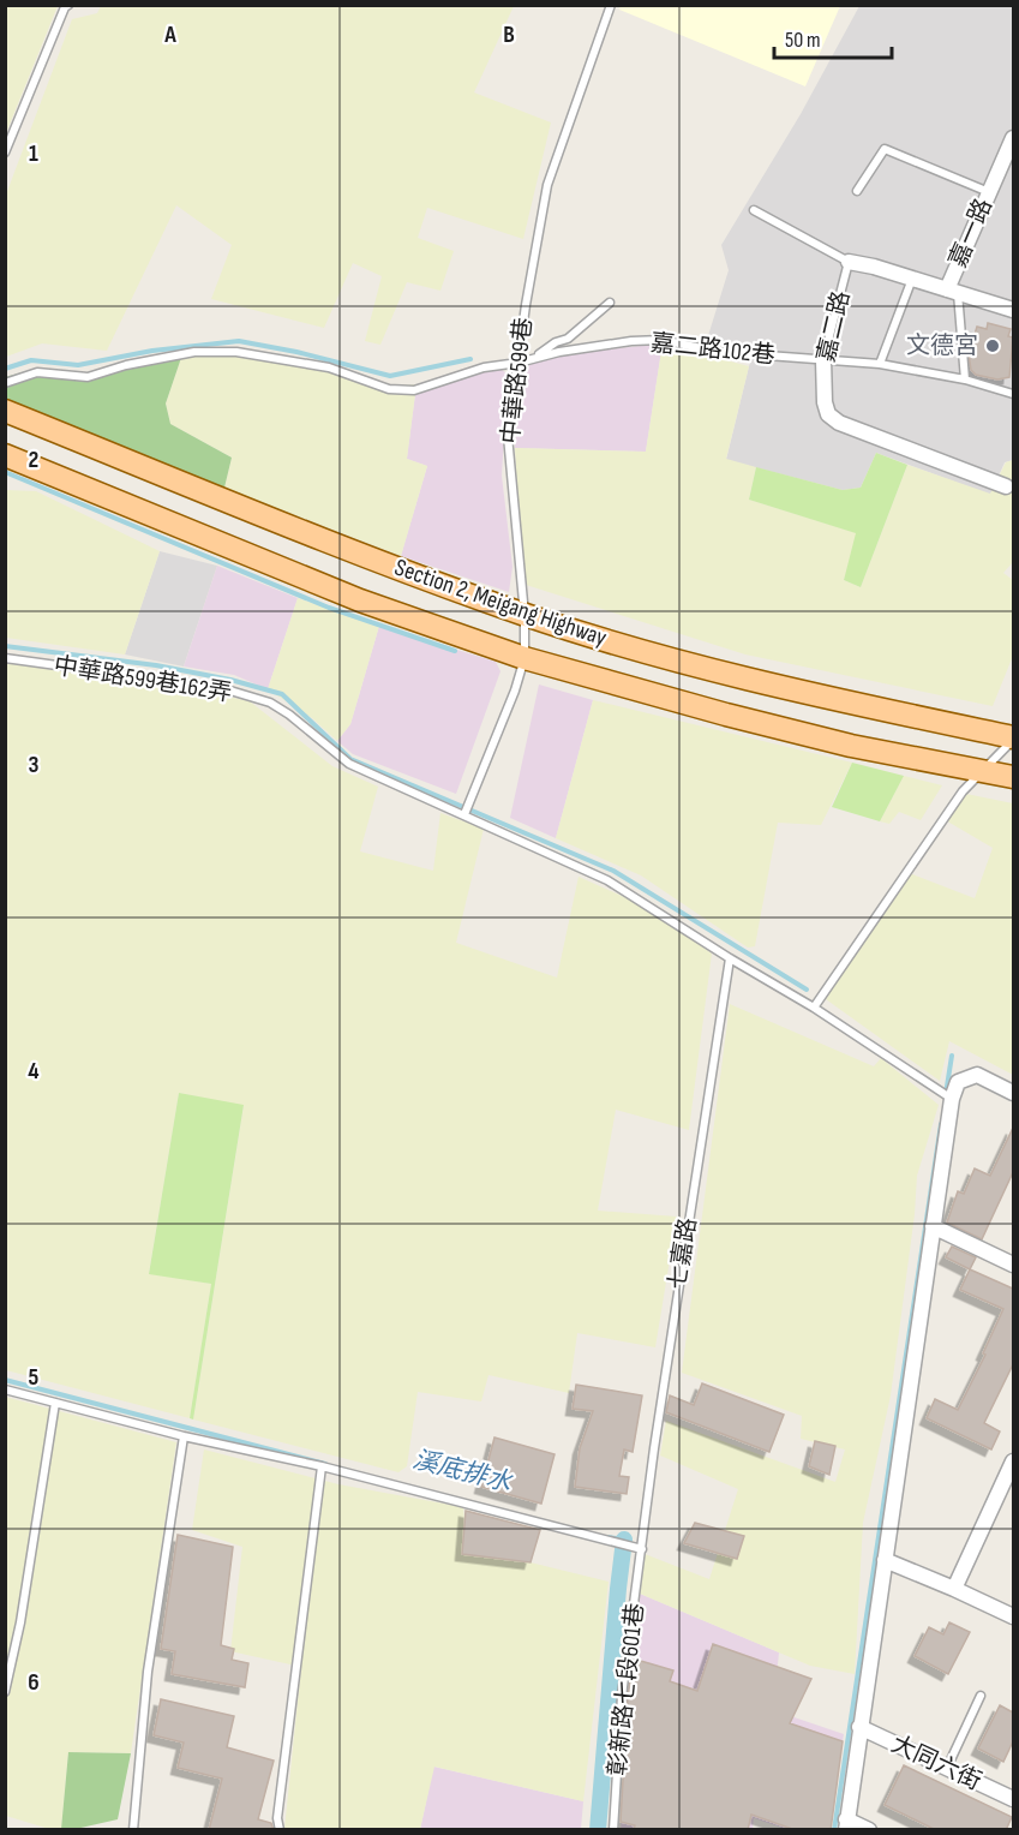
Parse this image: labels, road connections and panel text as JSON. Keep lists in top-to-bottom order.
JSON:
{
  "streets": {
    "main road": ["Section 2, Meigang Highway"],
    "street": ["嘉一路", "嘉二路", "大同六街"],
    "lane": [
      "嘉二路102巷",
      "中華路599巷",
      "中華路599巷162弄",
      "七嘉路",
      "彰新路七段601巷"
    ]
  },
  "crossings": [
    ["嘉一路", "嘉二路"],
    ["嘉二路", "嘉二路102巷"],
    ["嘉二路102巷", "中華路599巷"],
    ["中華路599巷", "Section 2, Meigang Highway"],
    ["中華路599巷", "中華路599巷162弄"],
    ["中華路599巷162弄", "七嘉路"],
    ["七嘉路", "彰新路七段601巷"]
  ],
  "water": ["溪底排水"],
  "places": ["文德宮"],
  "scale_bar": "50 m",
  "grid": {
    "columns": ["A", "B"],
    "rows": [
      "1",
      "2",
      "3",
      "4",
      "5",
      "6"
    ]
  }
}
